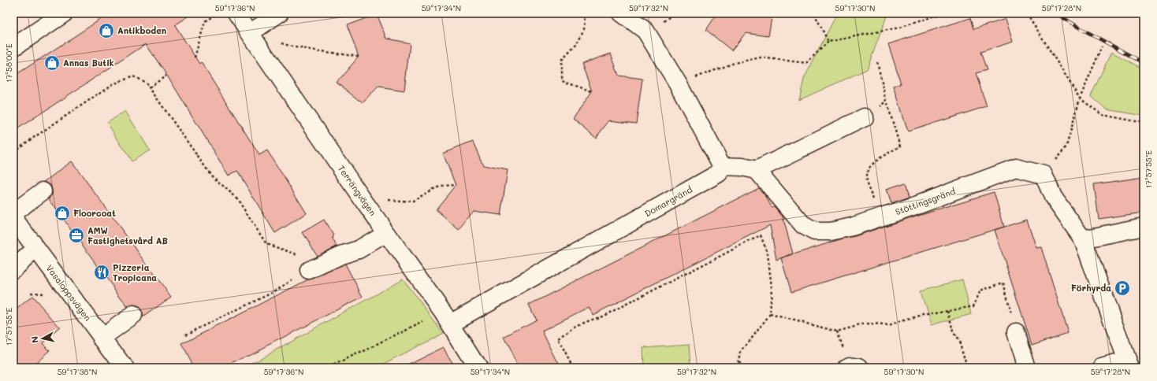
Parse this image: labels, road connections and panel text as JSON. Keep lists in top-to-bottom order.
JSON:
{
  "streets": {
    "street": [
      "Terrängvägen",
      "Domargränd",
      "Stöttingsgränd",
      "Vasaloppsvägen"
    ]
  },
  "crossings": [
    ["Terrängvägen", "Domargränd"]
  ],
  "places": {
    "shop": ["Antikboden", "Annas Butik", "Floorcoat"],
    "office": ["AMW Fastighetsvård AB"],
    "restaurant": ["Pizzeria Tropicana"],
    "parking": ["Förhyrda"]
  },
  "north": "left",
  "coordinates": [
    "59°17'36\"N",
    "59°17'34\"N",
    "59°17'32\"N",
    "59°17'30\"N",
    "59°17'28\"N",
    "17°58'00\"E",
    "17°57'55\"E",
    "59°17'38\"N"
  ]
}
